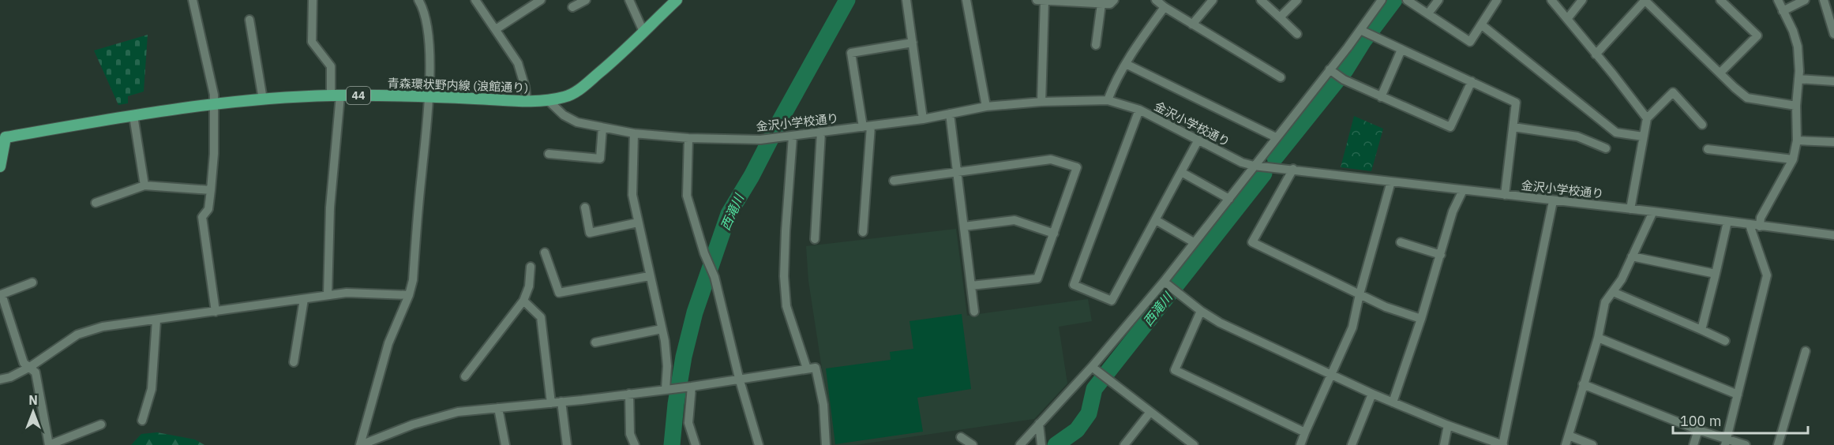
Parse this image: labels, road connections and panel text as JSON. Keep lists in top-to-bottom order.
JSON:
{
  "streets": {
    "main road": ["青森環状野内線 (浪館通り)", "44"],
    "street": ["金沢小学校通り"]
  },
  "crossings": [
    ["青森環状野内線 (浪館通り)", "44"],
    ["青森環状野内線 (浪館通り)", "金沢小学校通り"]
  ],
  "water": ["西滝川"],
  "scale_bar": "100 m",
  "north": "top"
}
